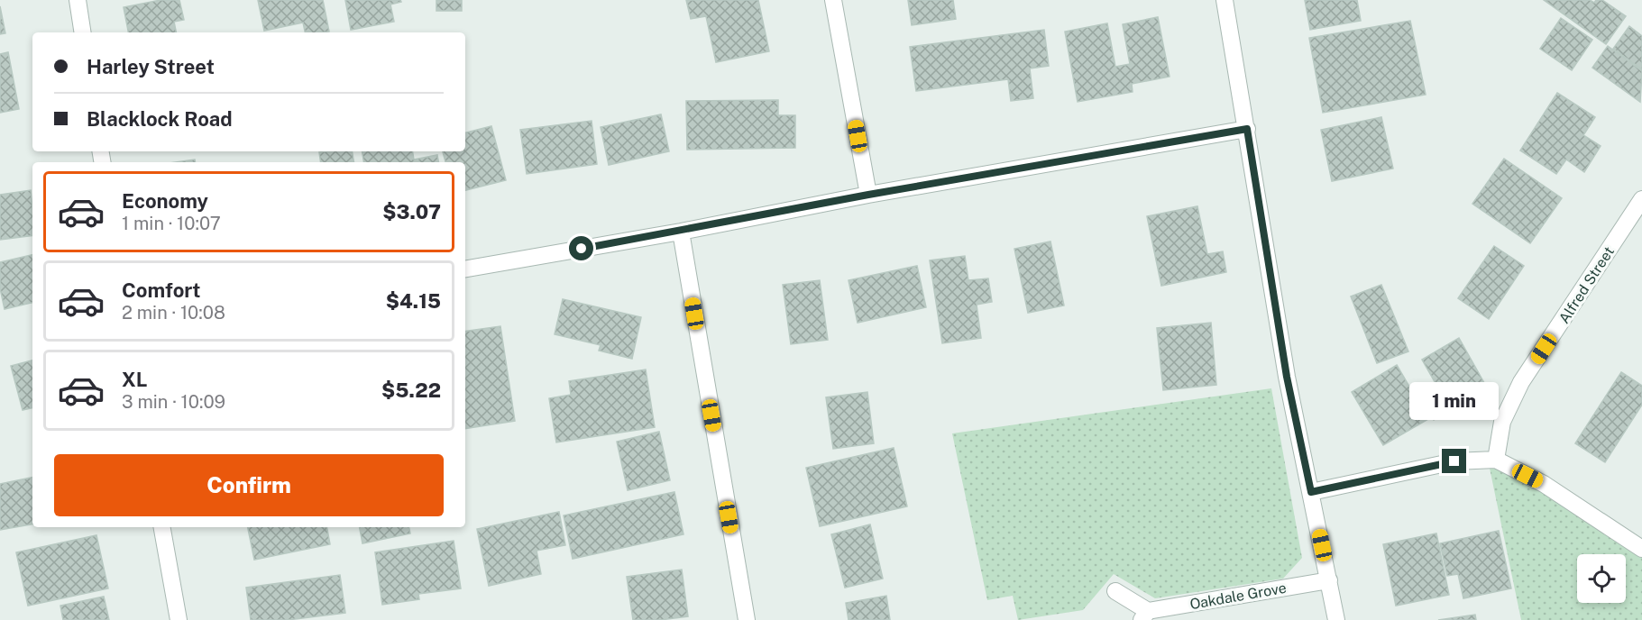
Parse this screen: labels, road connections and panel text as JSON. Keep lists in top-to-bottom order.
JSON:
{
  "streets": {
    "street": ["Alfred Street", "Oakdale Grove"]
  },
  "page": {
    "banner": ["Harley Street", "Blacklock Road"],
    "list": [
      {
        "name": "Economy",
        "note": "1 min · 10:07",
        "value": "$3.07"
      },
      {
        "name": "Comfort",
        "note": "2 min · 10:08",
        "value": "$4.15"
      },
      {
        "name": "XL",
        "note": "3 min · 10:09",
        "value": "$5.22"
      }
    ],
    "bubble": "1 min",
    "buttons": "Confirm"
  }
}
